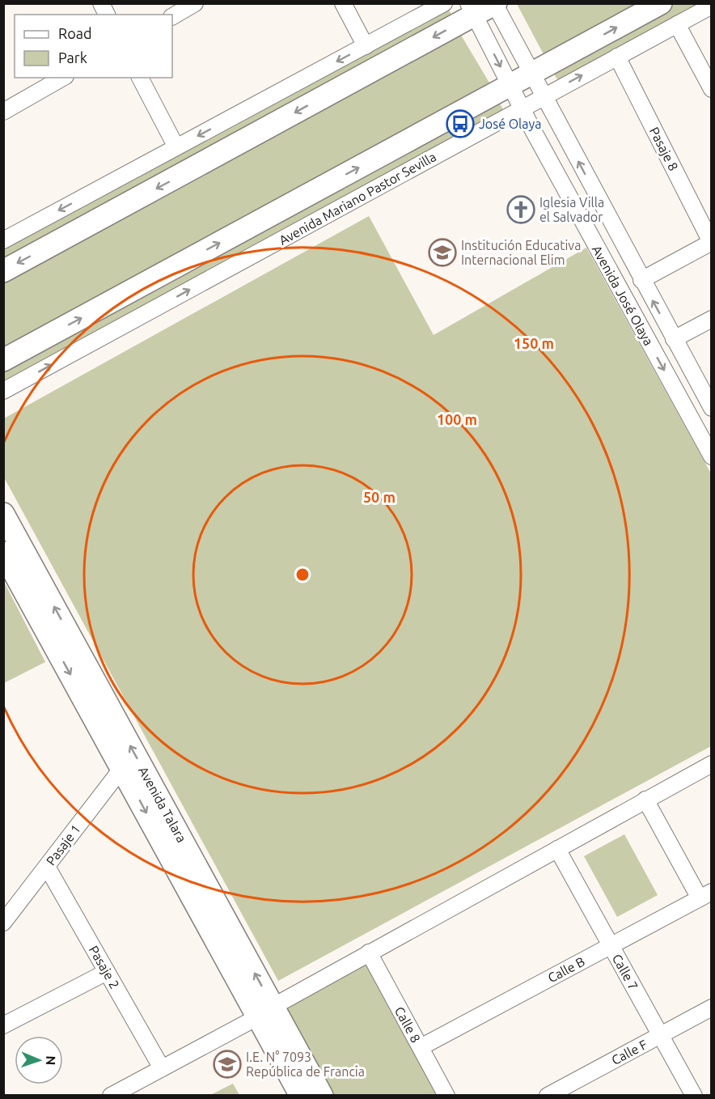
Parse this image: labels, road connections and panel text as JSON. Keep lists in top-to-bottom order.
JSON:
{
  "streets": {
    "main road": ["Avenida Mariano Pastor Sevilla", "Avenida Talara"],
    "street": [
      "Pasaje 8",
      "Avenida José Olaya",
      "Pasaje 1",
      "Pasaje 2",
      "Calle B",
      "Calle 7",
      "Calle 8",
      "Calle F"
    ]
  },
  "crossings": [
    ["Pasaje 8", "Avenida Mariano Pastor Sevilla"],
    ["Avenida Mariano Pastor Sevilla", "Avenida José Olaya"],
    ["Avenida Talara", "Pasaje 1"],
    ["Pasaje 1", "Pasaje 2"],
    ["Calle B", "Calle 7"],
    ["Calle B", "Calle 8"],
    ["Calle 7", "Calle F"]
  ],
  "places": {
    "bus stop": ["José Olaya"],
    "church": ["Iglesia Villa el Salvador"],
    "school or university": ["Institución Educativa Internacional Elim", "I.E. N° 7093 República de Francia"]
  },
  "legend": ["Road", "Park"],
  "north": "right",
  "rings": ["150 m", "100 m", "50 m"]
}
